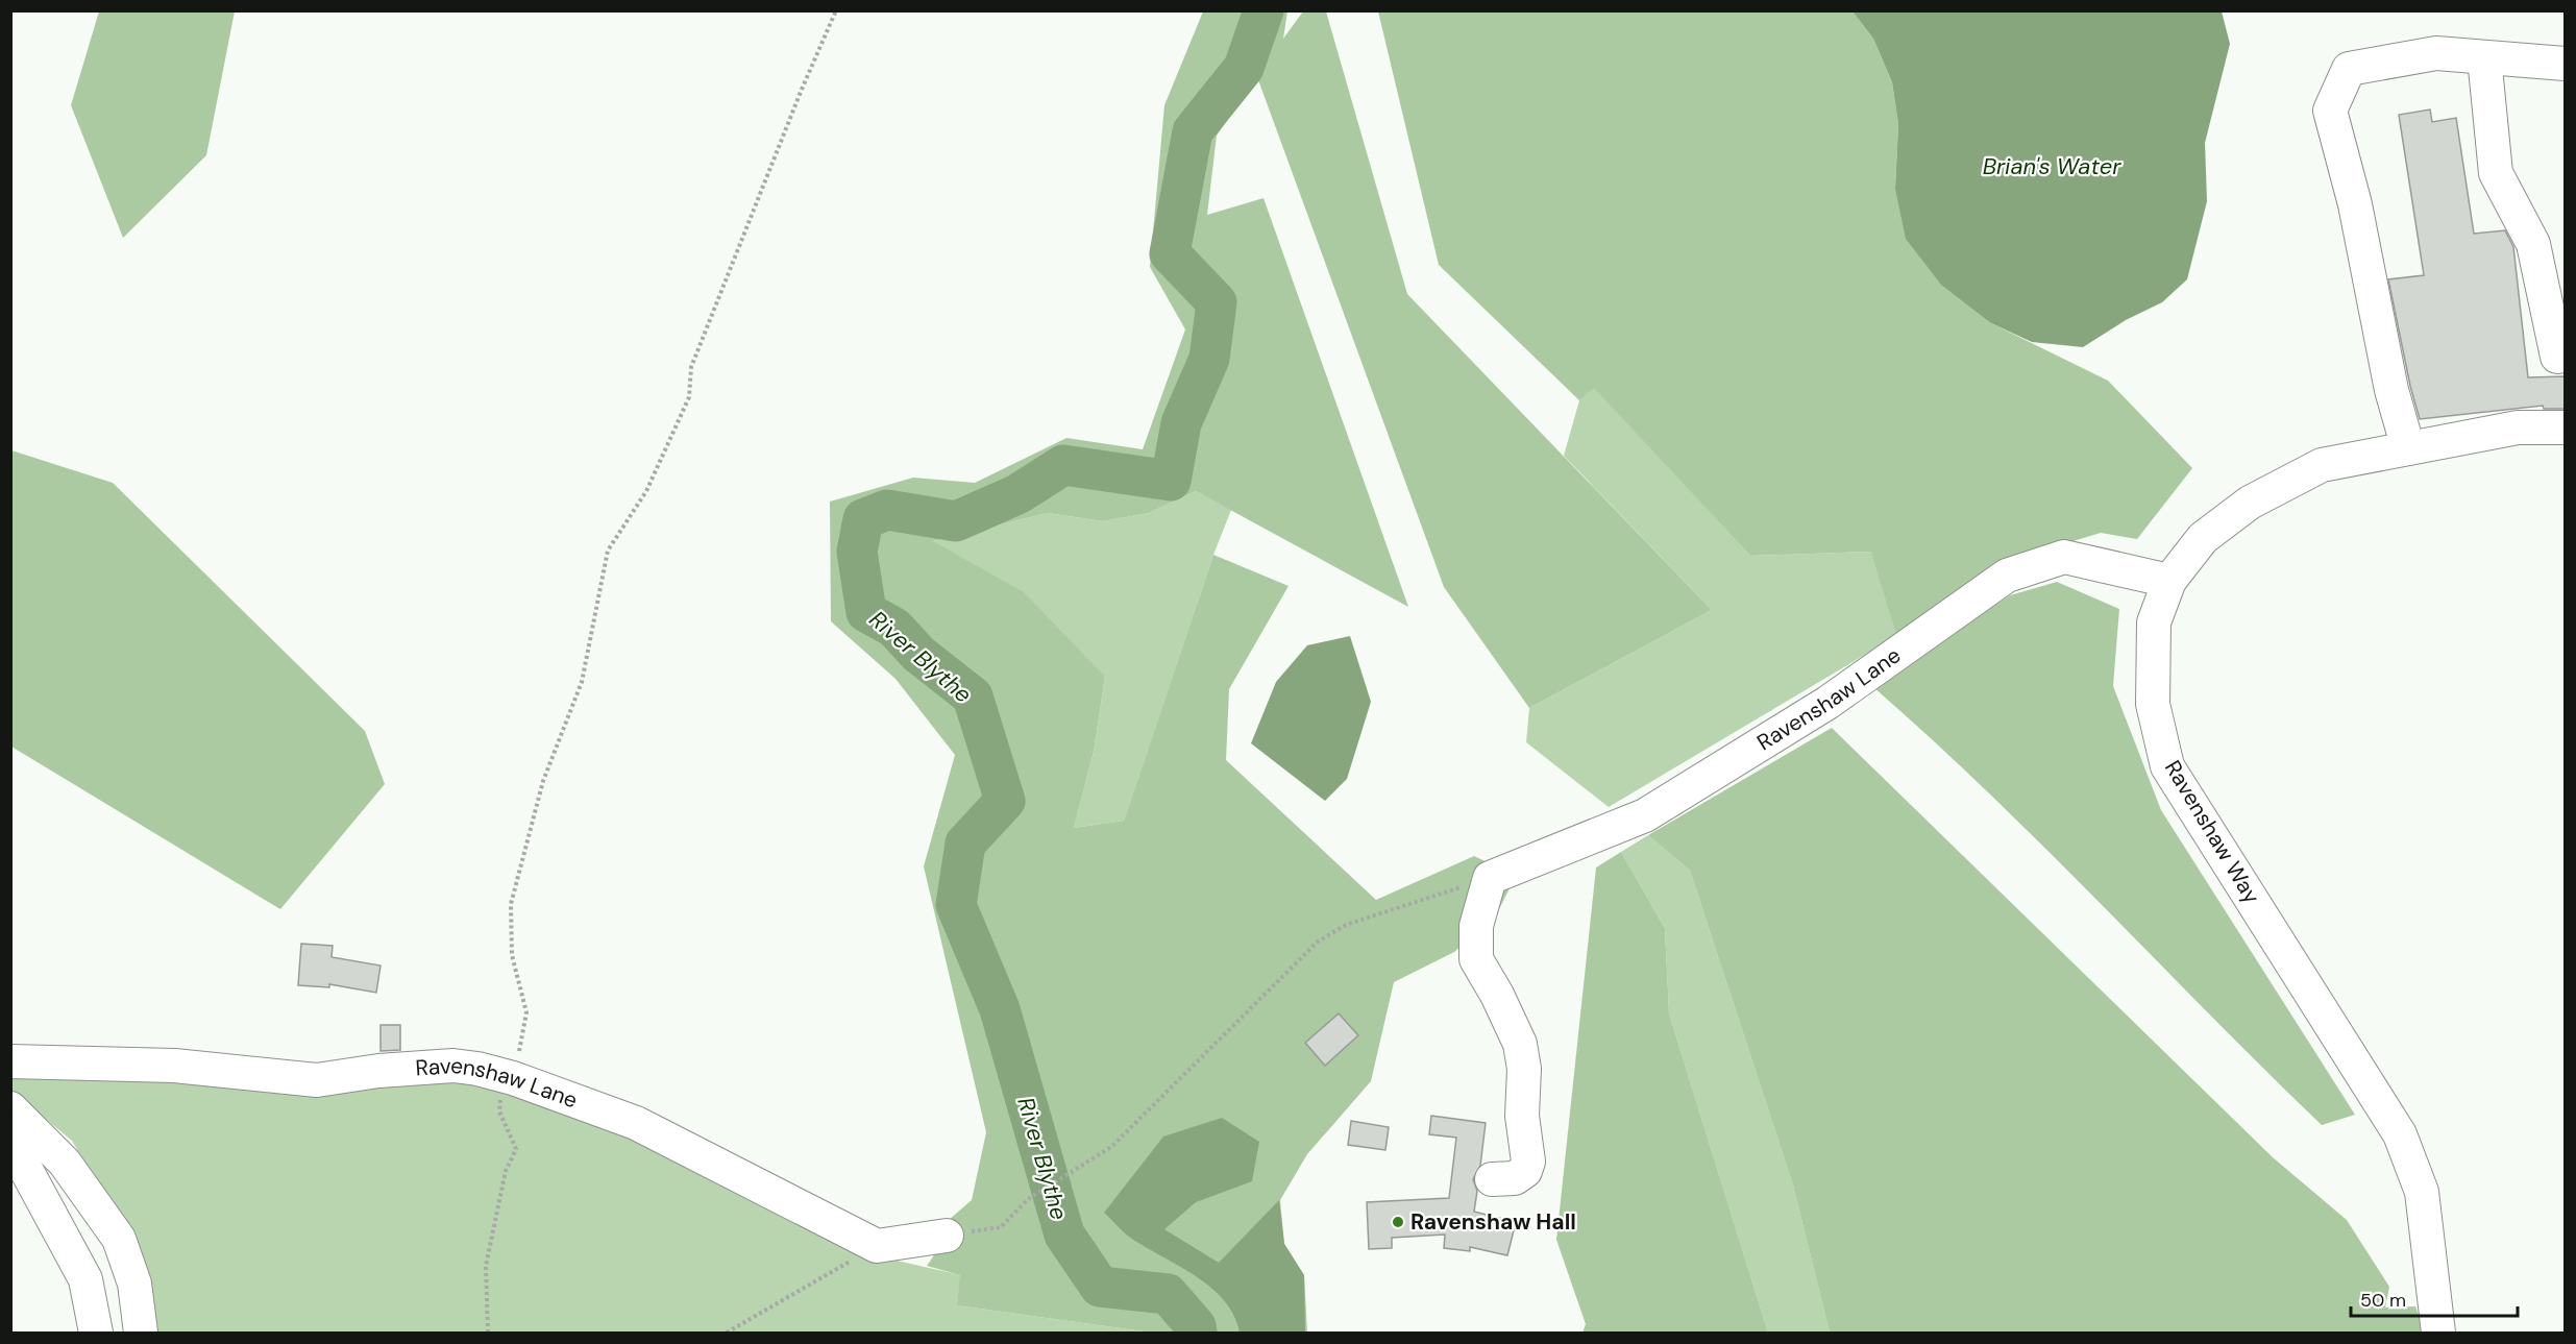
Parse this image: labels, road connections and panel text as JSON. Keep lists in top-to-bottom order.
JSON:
{
  "streets": {
    "street": ["Ravenshaw Lane", "Ravenshaw Way"]
  },
  "crossings": [
    ["Ravenshaw Lane", "Ravenshaw Way"]
  ],
  "water": ["Brian's Water", "River Blythe"],
  "places": ["Ravenshaw Hall"],
  "scale_bar": "50 m"
}
